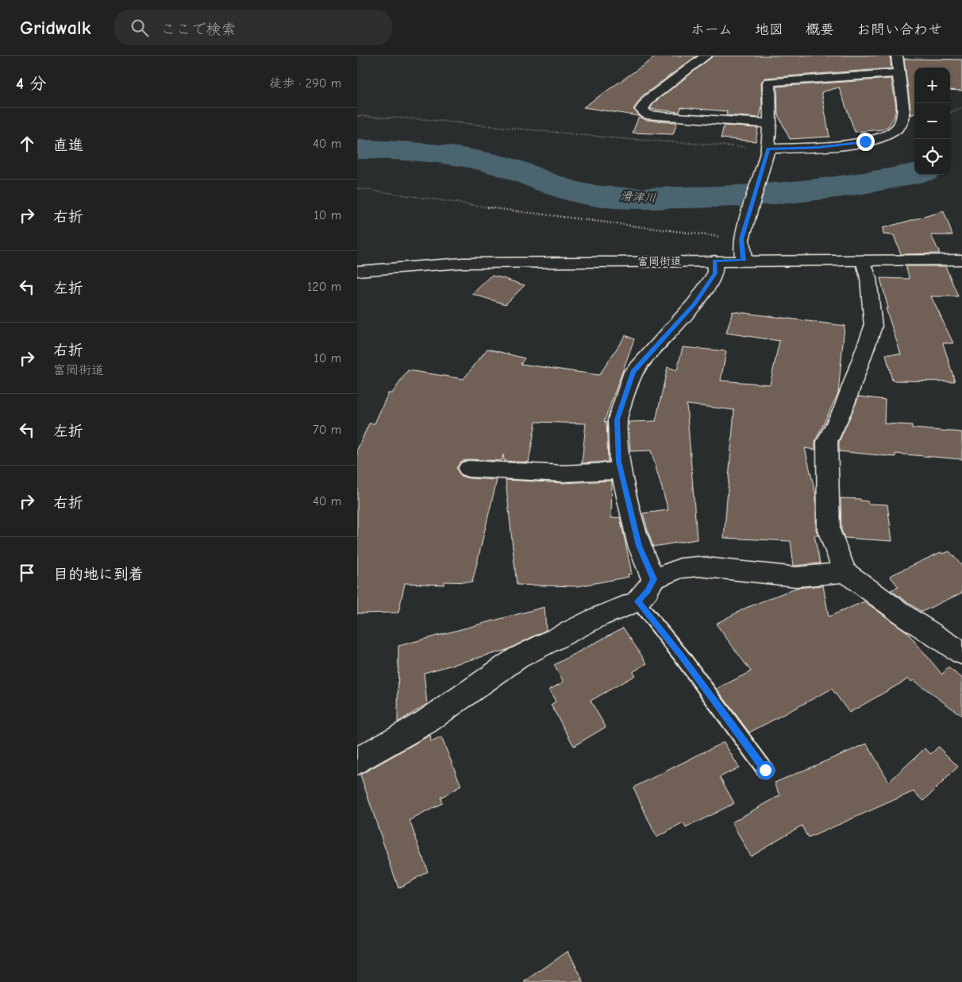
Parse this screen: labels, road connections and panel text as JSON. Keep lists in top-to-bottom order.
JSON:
{
  "streets": {
    "street": ["富岡街道"]
  },
  "water": ["滑津川"],
  "page": {
    "header": "Gridwalk",
    "search": "ここで検索",
    "nav": [
      "ホーム",
      "地図",
      "概要",
      "お問い合わせ"
    ],
    "heading": ["4 分", "徒歩 · 290 m"],
    "map_buttons": ["+", "−"],
    "list": [
      ["直進", "40 m"],
      ["右折", "10 m"],
      ["左折", "120 m"],
      ["右折", "富岡街道", "10 m"],
      ["左折", "70 m"],
      ["右折", "40 m"],
      "目的地に到着"
    ]
  }
}
